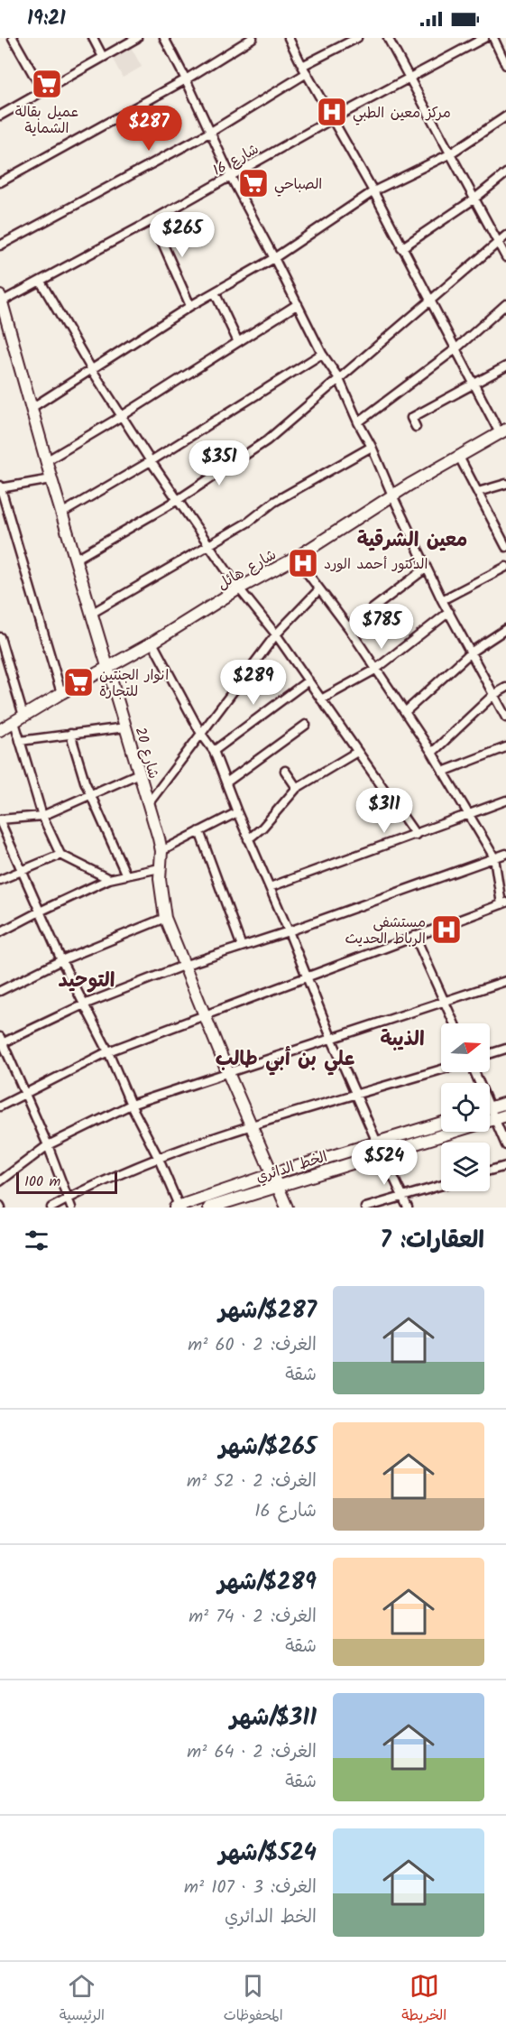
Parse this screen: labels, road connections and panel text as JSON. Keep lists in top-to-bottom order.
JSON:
{
  "streets": {
    "street": [
      "شارع 16",
      "شارع هائل",
      "شارع 20",
      "الخط الدائري"
    ]
  },
  "crossings": [
    ["شارع 16", "شارع 20"],
    ["شارع هائل", "شارع 20"],
    ["شارع 20", "الخط الدائري"]
  ],
  "districts": [
    "معين الشرقية",
    "التوحيد",
    "الذيبة",
    "علي بن أبي طالب"
  ],
  "places": {
    "supermarket": ["عميل بقالة الشماية", "الصباحي", "انوار الجنتين للتجارة"],
    "hospital": ["مركز معين الطبي", "الدكتور أحمد الورد", "مستشفى الرباط الحديث"]
  },
  "scale_bar": "100 m",
  "north": "right",
  "page": {
    "status": "19:21",
    "price": [
      "$287",
      "$265",
      "$351",
      "$785",
      "$289",
      "$311",
      "$524"
    ],
    "scale": "100 m",
    "heading": "العقارات: 7",
    "list": [
      {
        "name": "$287/شهر",
        "note": "الغرف: 2 · 60 m² · شقة"
      },
      {
        "name": "$265/شهر",
        "note": "الغرف: 2 · 52 m² · شارع 16"
      },
      {
        "name": "$289/شهر",
        "note": "الغرف: 2 · 74 m² · شقة"
      },
      {
        "name": "$311/شهر",
        "note": "الغرف: 2 · 64 m² · شقة"
      },
      {
        "name": "$524/شهر",
        "note": "الغرف: 3 · 107 m² · الخط الدائري"
      }
    ],
    "tabs": ["الخريطة", "المحفوظات", "الرئيسية"]
  }
}
